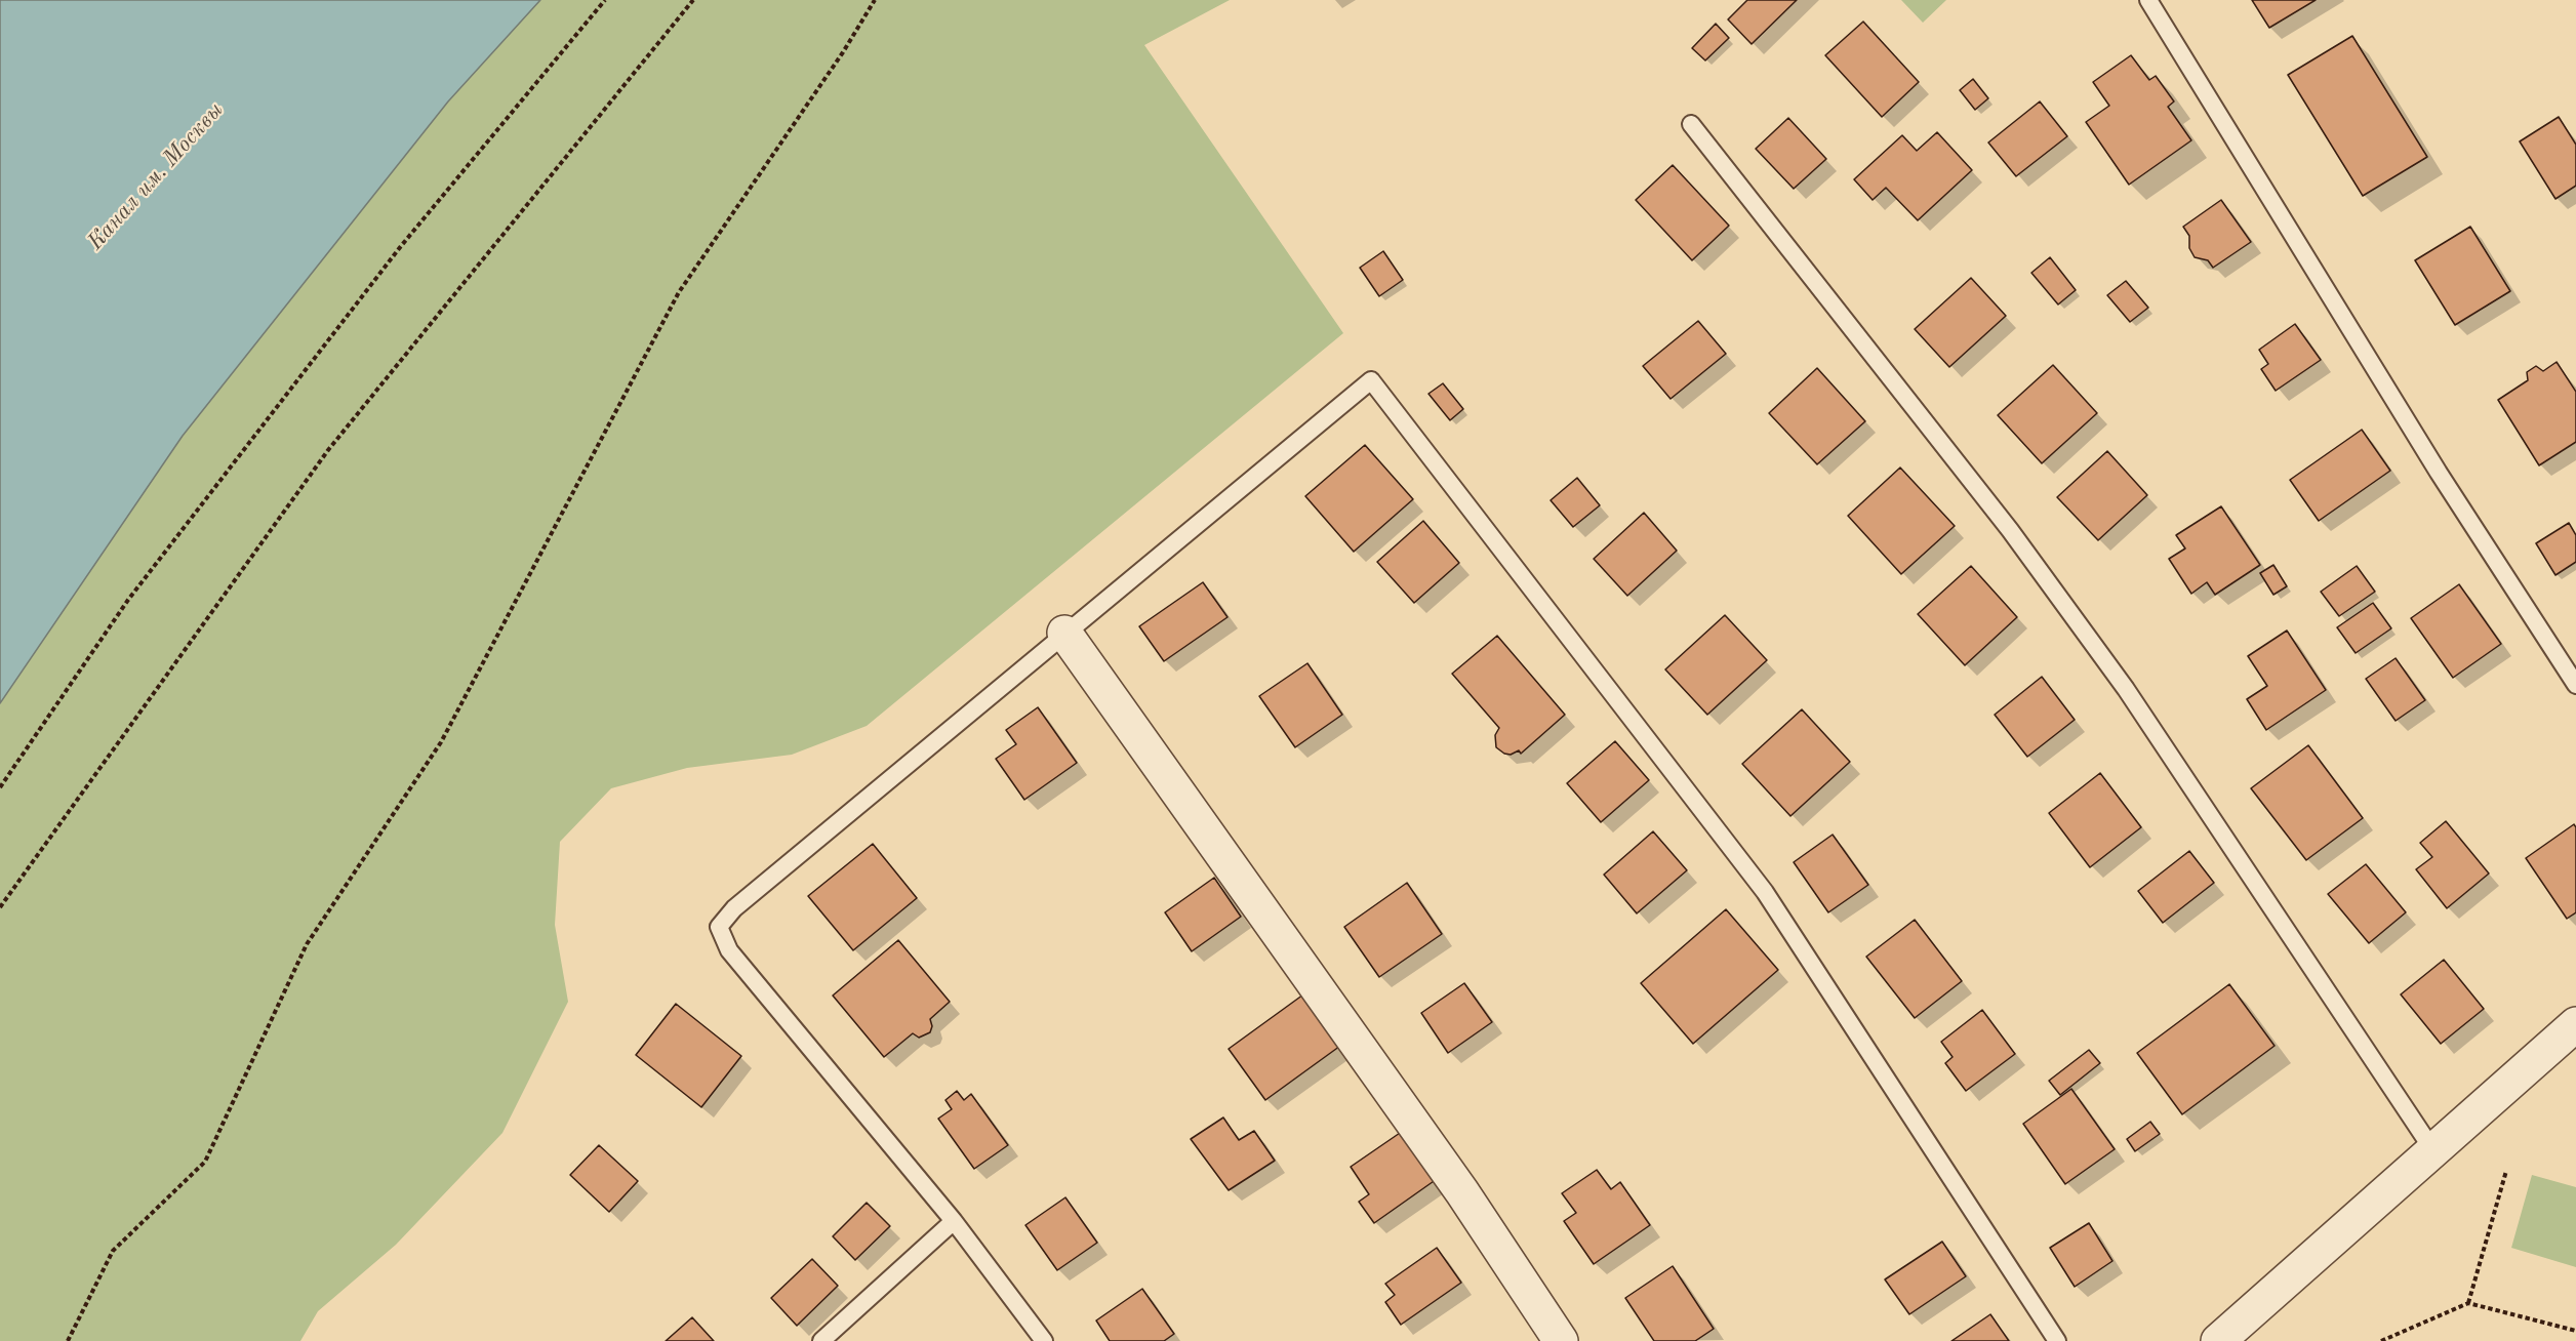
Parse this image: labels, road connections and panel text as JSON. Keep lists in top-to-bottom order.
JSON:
{
  "water": ["Канал им. Москвы"]
}
